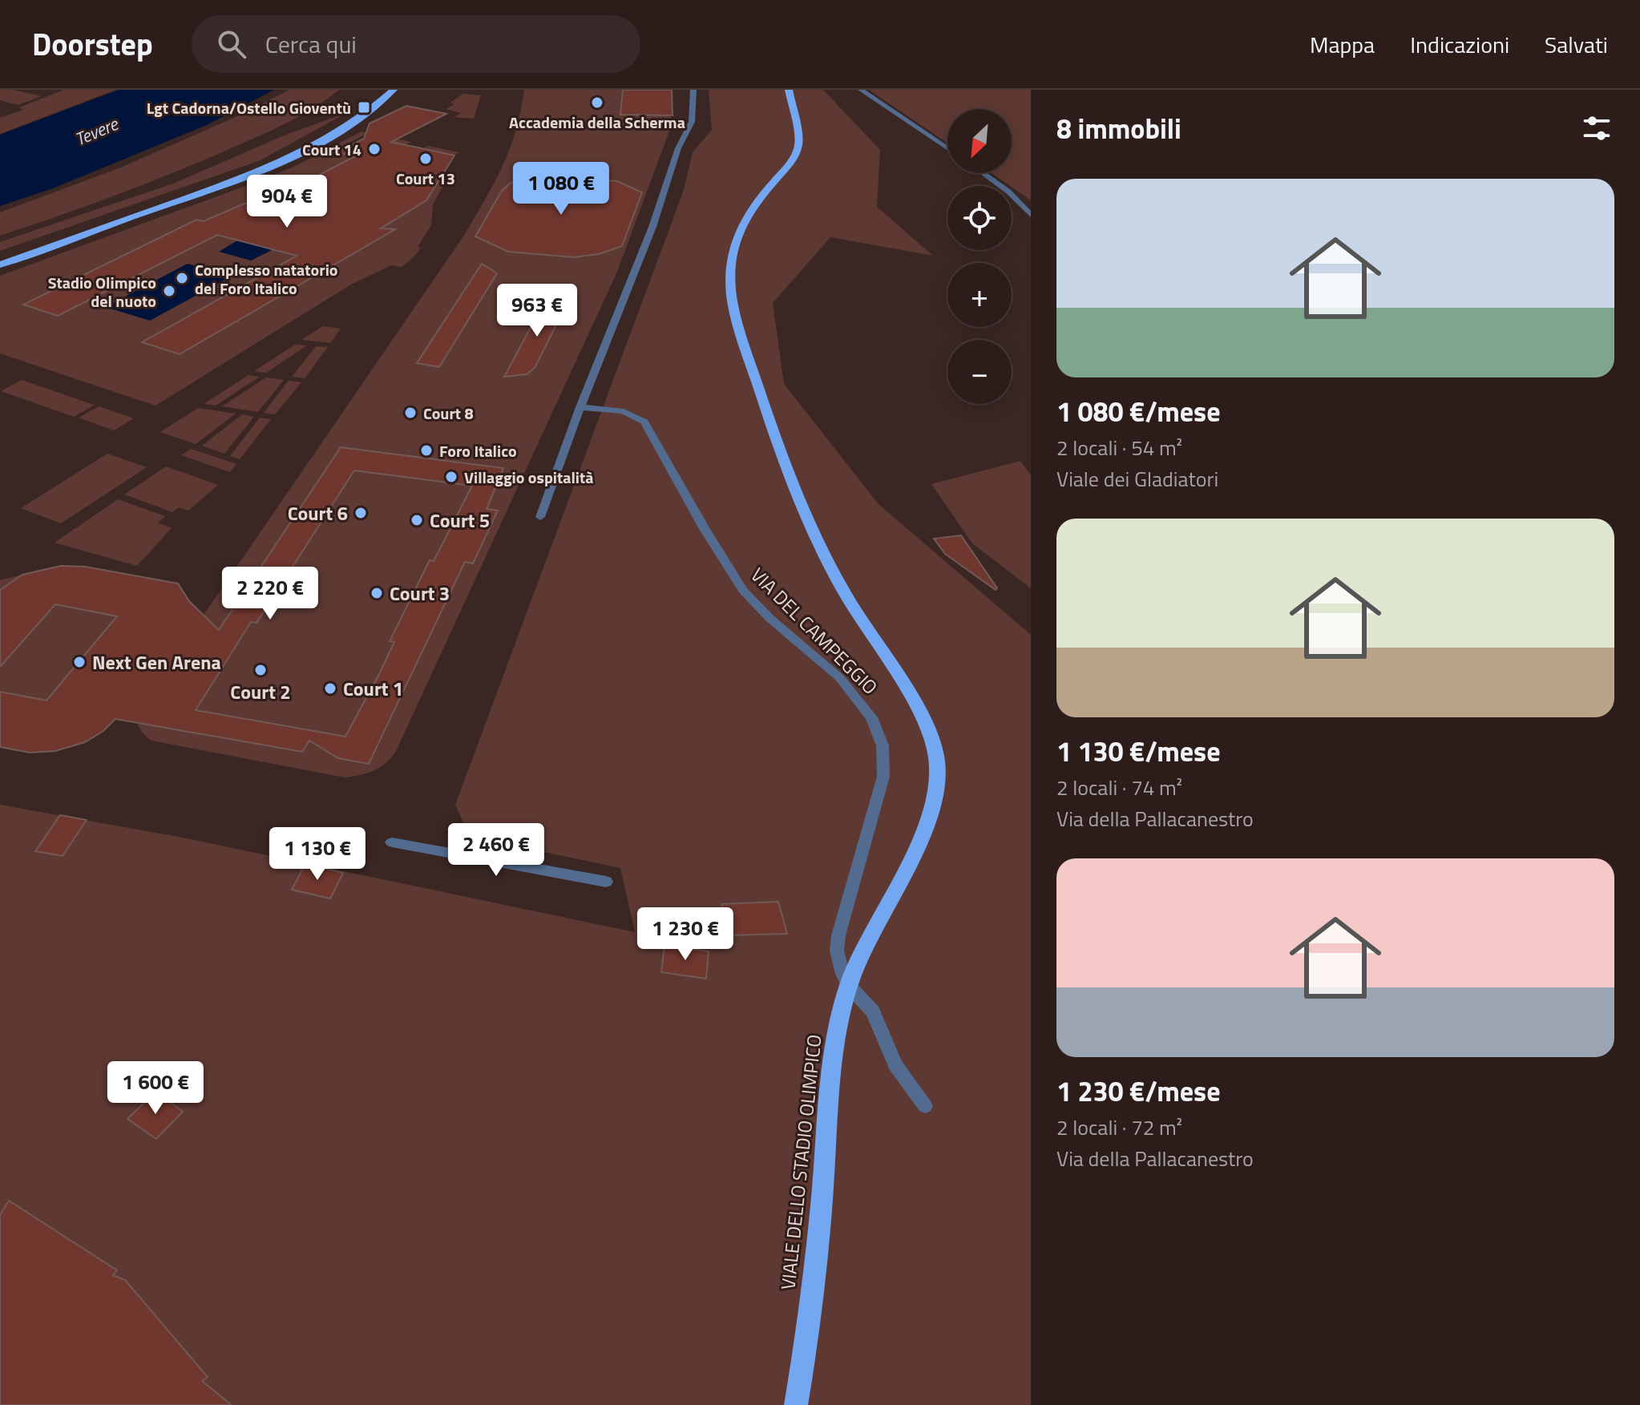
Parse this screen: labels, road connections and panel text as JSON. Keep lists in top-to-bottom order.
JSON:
{
  "streets": {
    "main road": ["VIALE DELLO STADIO OLIMPICO"],
    "street": ["VIA DEL CAMPEGGIO"]
  },
  "crossings": [
    ["VIA DEL CAMPEGGIO", "VIALE DELLO STADIO OLIMPICO"]
  ],
  "water": ["Tevere"],
  "places": {
    "other": [
      "Accademia della Scherma",
      "Court 14",
      "Court 13",
      "Complesso natatorio del Foro Italico",
      "Stadio Olimpico del nuoto",
      "Court 8",
      "Foro Italico",
      "Villaggio ospitalità",
      "Court 6",
      "Court 5",
      "Court 3",
      "Next Gen Arena",
      "Court 2",
      "Court 1"
    ],
    "transit": ["Lgt Cadorna/Ostello Gioventù"]
  },
  "north": "bottom left",
  "page": {
    "header": "Doorstep",
    "search": "Cerca qui",
    "nav": ["Mappa", "Indicazioni", "Salvati"],
    "heading": "8 immobili",
    "map_buttons": ["+", "−"],
    "price": [
      "1 080 €",
      "904 €",
      "963 €",
      "2 220 €",
      "2 460 €",
      "1 130 €",
      "1 230 €",
      "1 600 €"
    ],
    "list": [
      {
        "name": "1 080 €/mese",
        "note": "2 locali · 54 m² · Viale dei Gladiatori"
      },
      {
        "name": "1 130 €/mese",
        "note": "2 locali · 74 m² · Via della Pallacanestro"
      },
      {
        "name": "1 230 €/mese",
        "note": "2 locali · 72 m² · Via della Pallacanestro"
      }
    ]
  }
}
